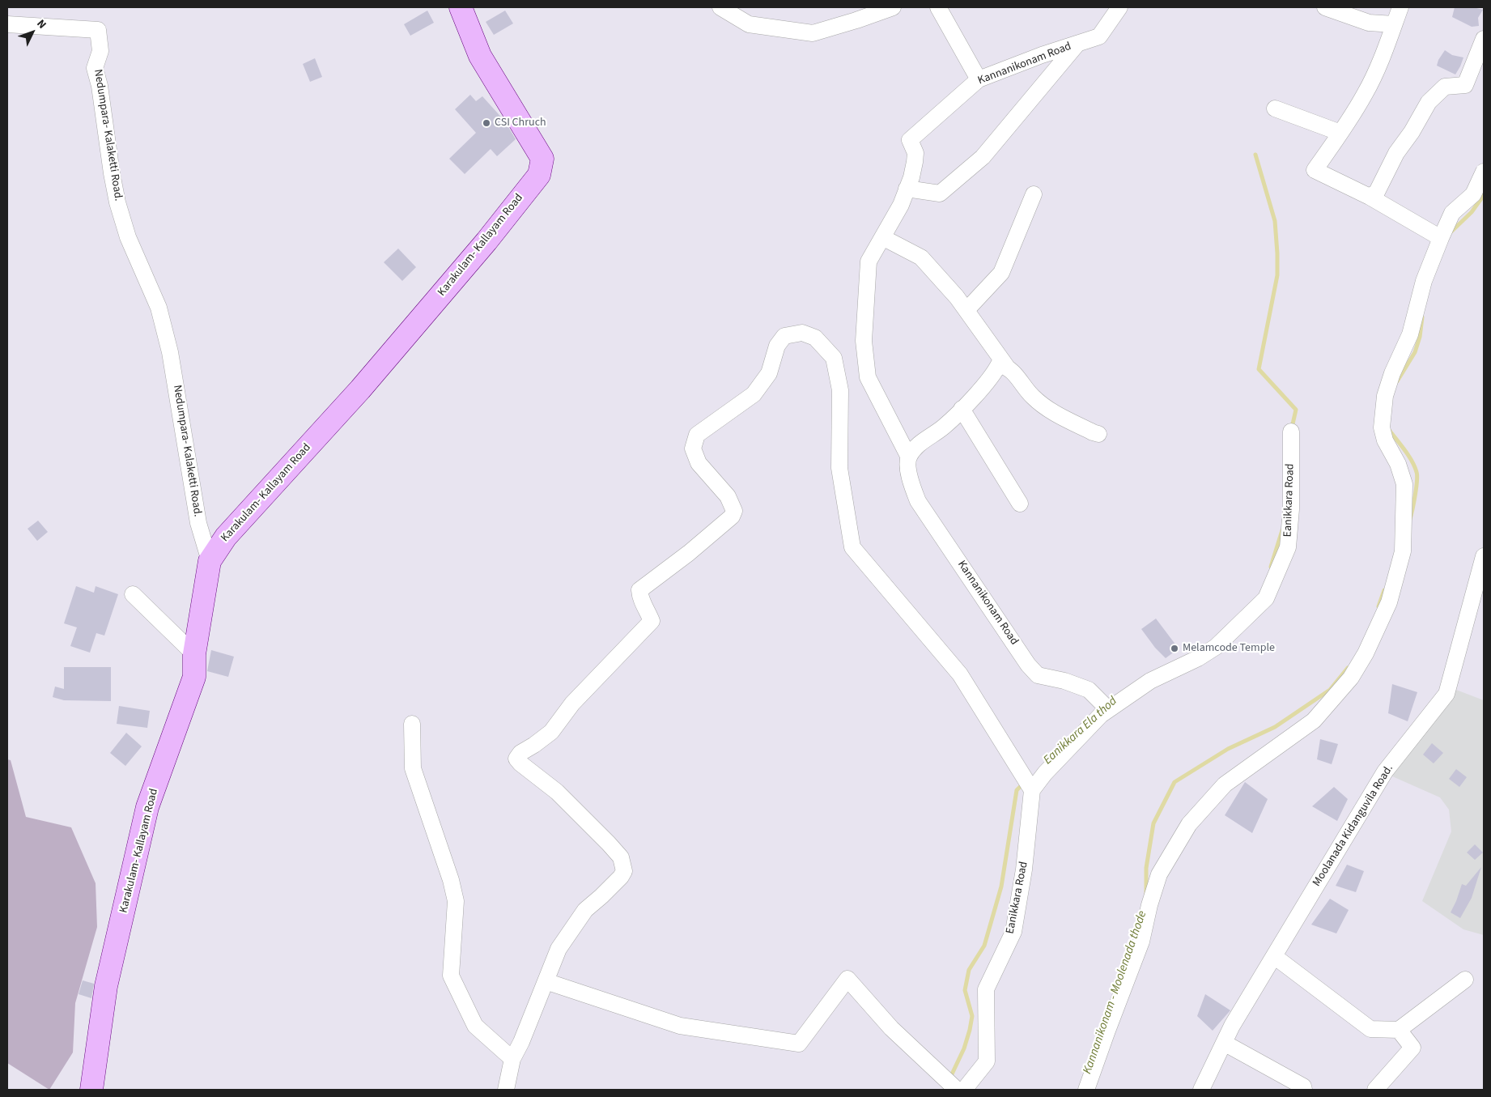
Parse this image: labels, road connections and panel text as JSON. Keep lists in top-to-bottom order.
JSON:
{
  "streets": {
    "street": [
      "Kannanikonam Road",
      "Nedumpara- Kalaketti Road.",
      "Karakulam- Kallayam Road",
      "Eanikkara Road",
      "Moolanada Kidanguvila Road."
    ]
  },
  "crossings": [
    ["Kannanikonam Road", "Eanikkara Road"],
    ["Nedumpara- Kalaketti Road.", "Karakulam- Kallayam Road"]
  ],
  "water": ["Eanikkara Ela thod", "Kannanikonam - Moolenada thode"],
  "places": ["CSI Chruch", "Melamcode Temple"],
  "north": "top right"
}
